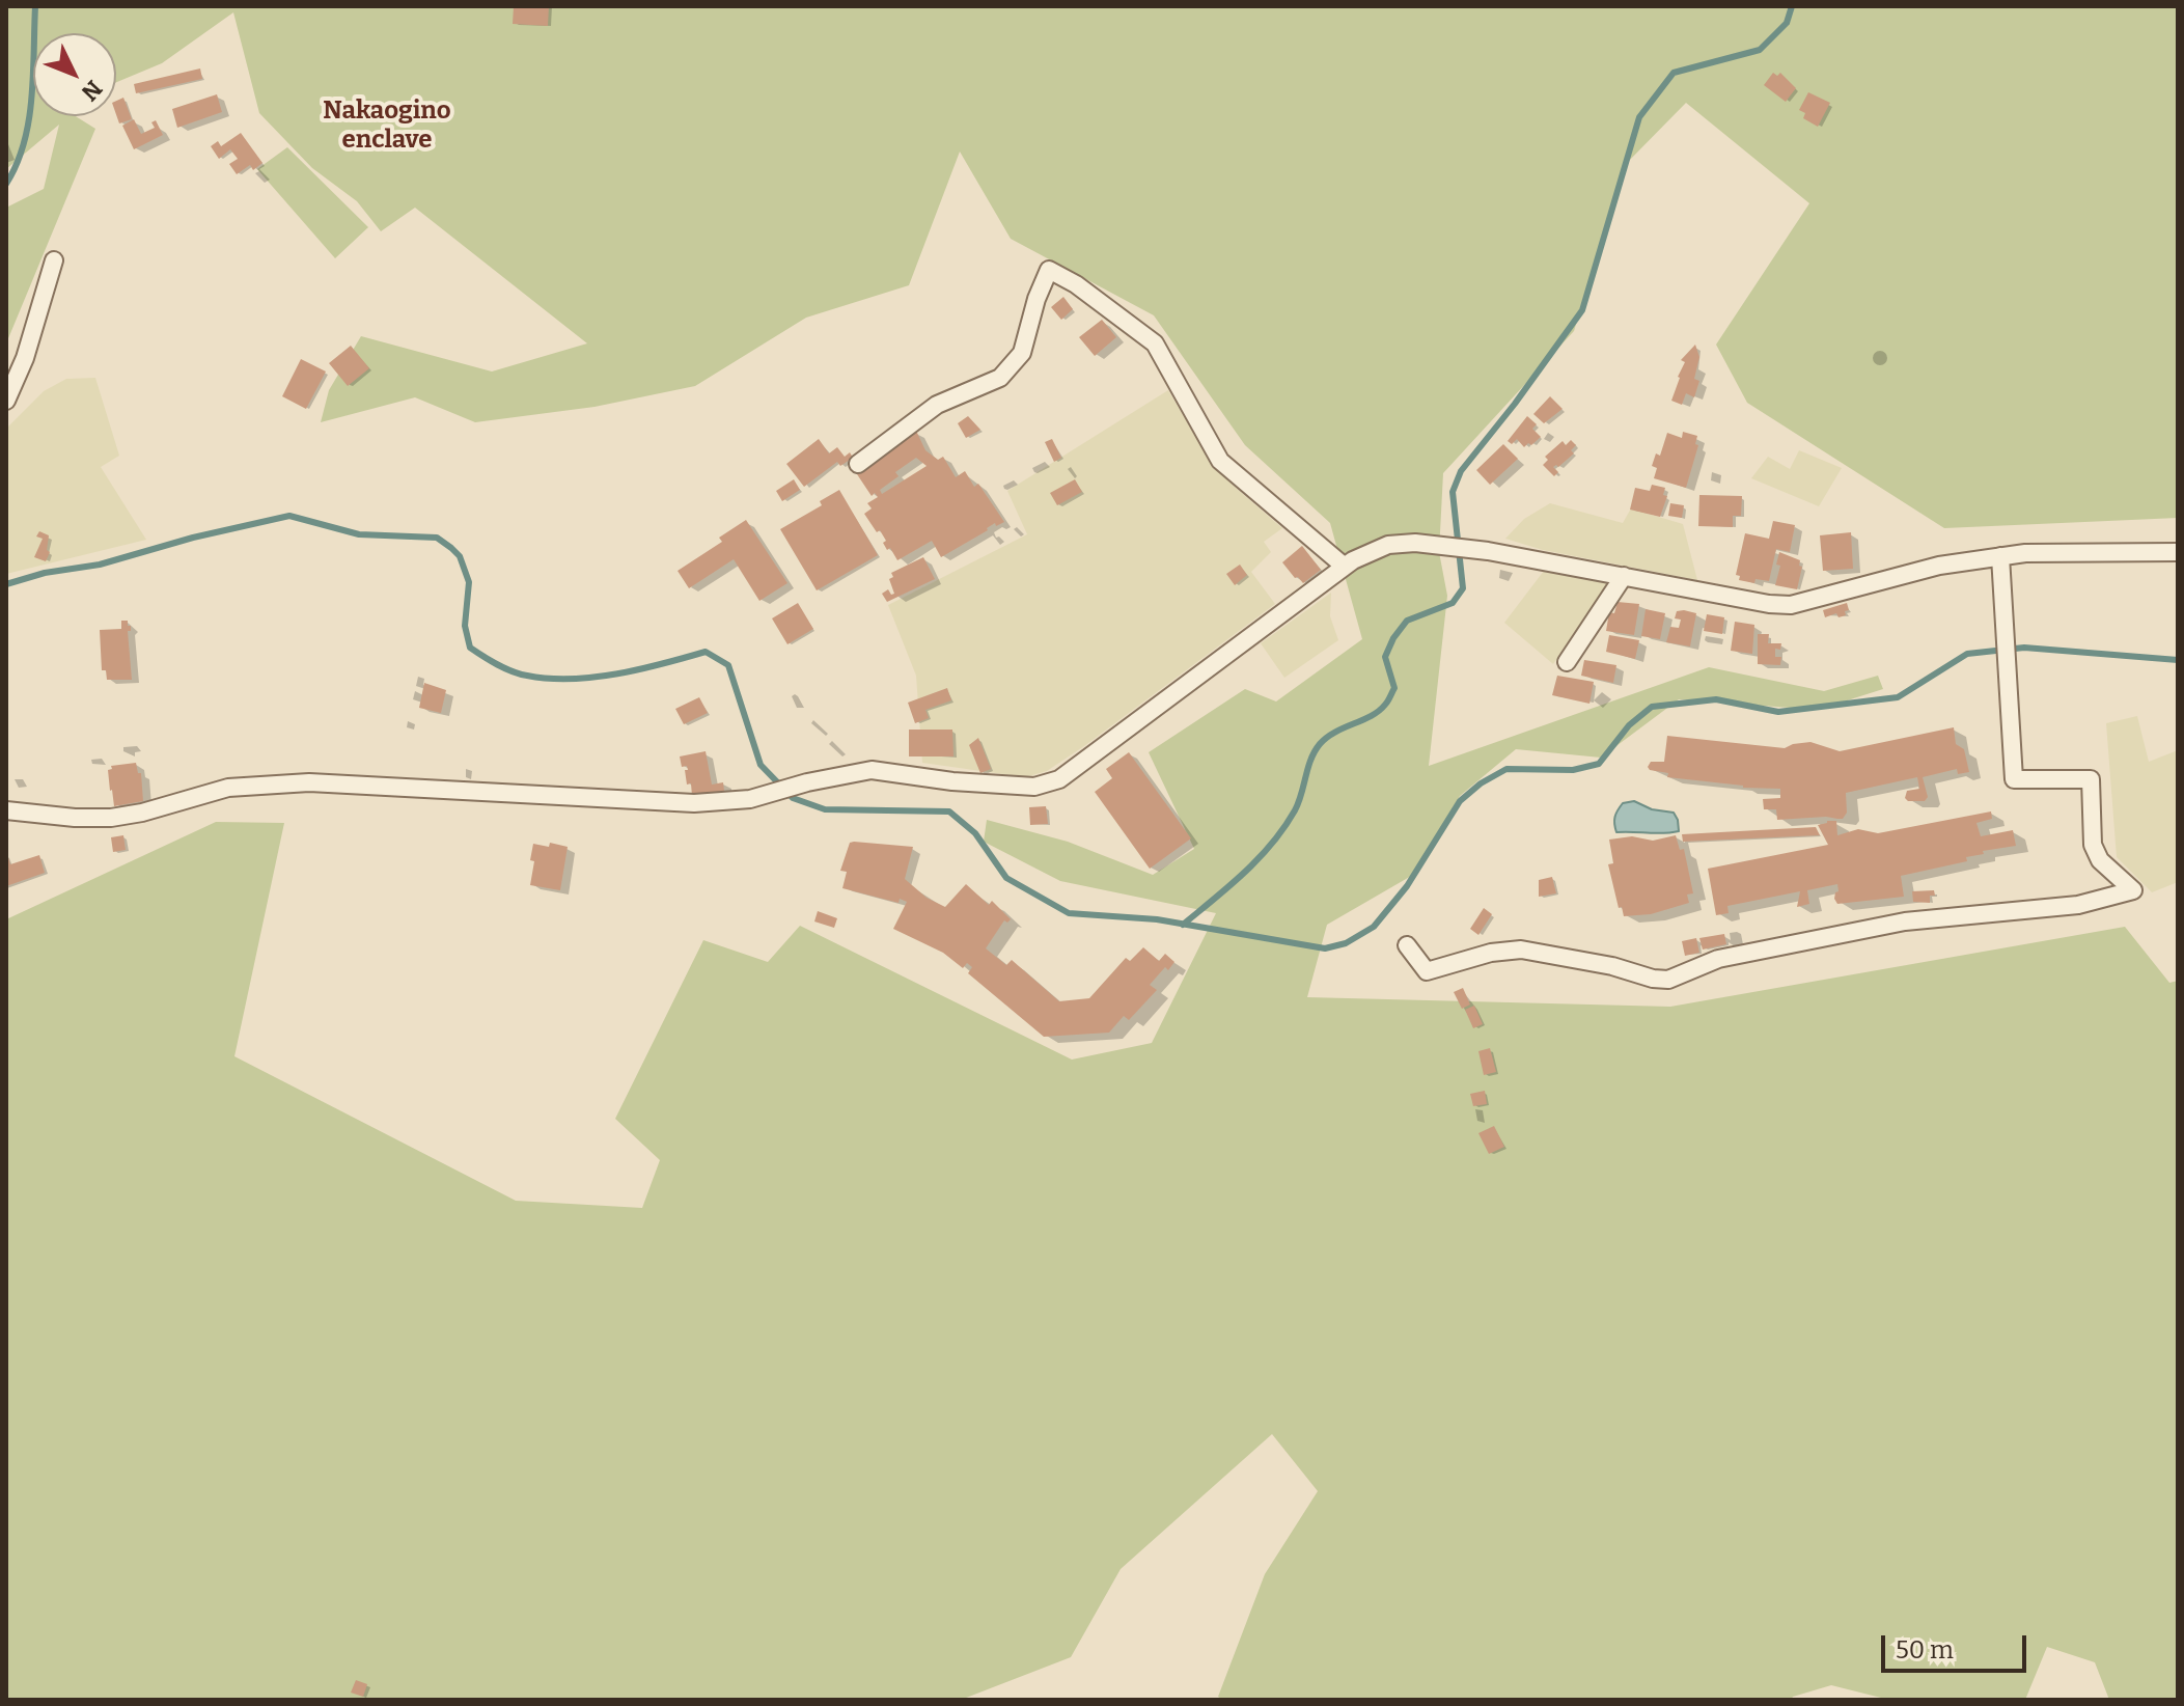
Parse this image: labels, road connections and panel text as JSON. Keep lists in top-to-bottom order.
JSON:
{
  "districts": ["Nakaogino enclave"],
  "scale_bar": "50 m",
  "north": "bottom right"
}
